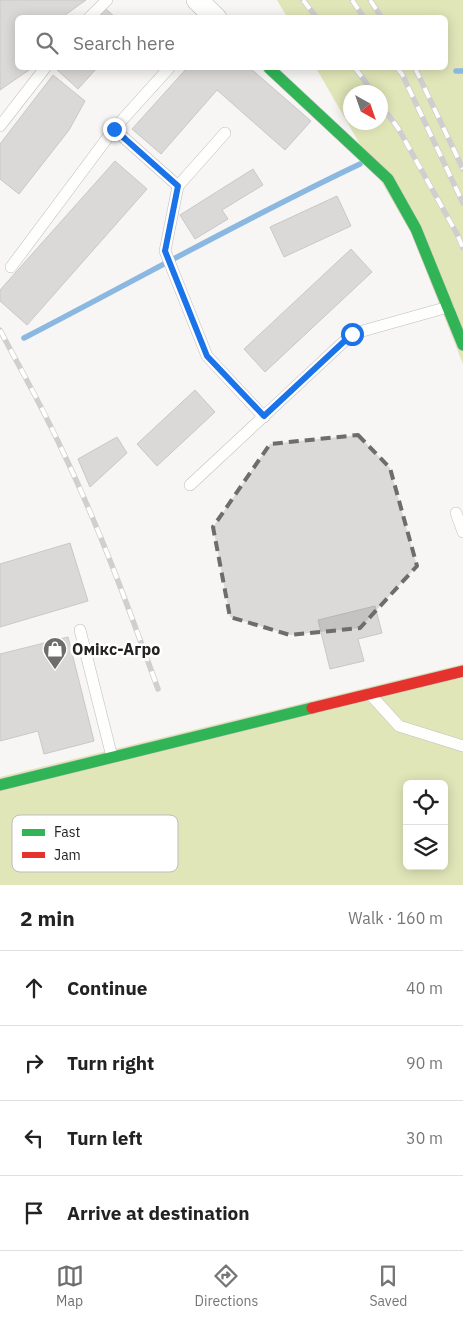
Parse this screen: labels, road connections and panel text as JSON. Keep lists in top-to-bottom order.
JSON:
{
  "places": {
    "shop": ["Омiкс-Агро"]
  },
  "legend": ["Fast", "Jam"],
  "north": "bottom right",
  "page": {
    "search": "Search here",
    "heading": ["2 min", "Walk · 160 m"],
    "list": [
      ["Continue", "40 m"],
      ["Turn right", "90 m"],
      ["Turn left", "30 m"],
      "Arrive at destination"
    ],
    "nav": ["Map", "Directions", "Saved"]
  }
}
